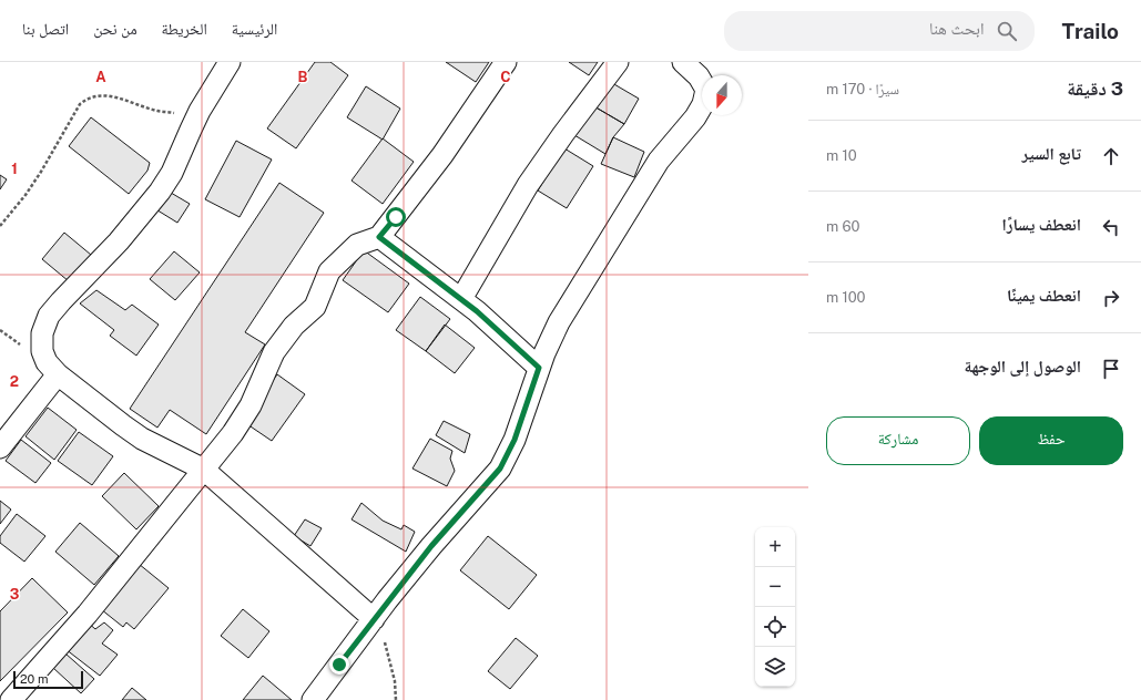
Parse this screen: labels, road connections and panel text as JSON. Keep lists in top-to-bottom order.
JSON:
{
  "scale_bar": "20 m",
  "north": "bottom",
  "page": {
    "header": "Trailo",
    "search": "ابحث هنا",
    "nav": [
      "الرئيسية",
      "الخريطة",
      "من نحن",
      "اتصل بنا"
    ],
    "heading": ["3 دقيقة", "سيرًا · 170 m"],
    "list": [
      ["تابع السير", "10 m"],
      ["انعطف يسارًا", "60 m"],
      ["انعطف يمينًا", "100 m"],
      "الوصول إلى الوجهة"
    ],
    "buttons": ["حفظ", "مشاركة"],
    "map_buttons": ["+", "−"],
    "scale": "20 m"
  },
  "grid": {
    "columns": ["A", "B", "C"],
    "rows": ["1", "2", "3"]
  }
}
